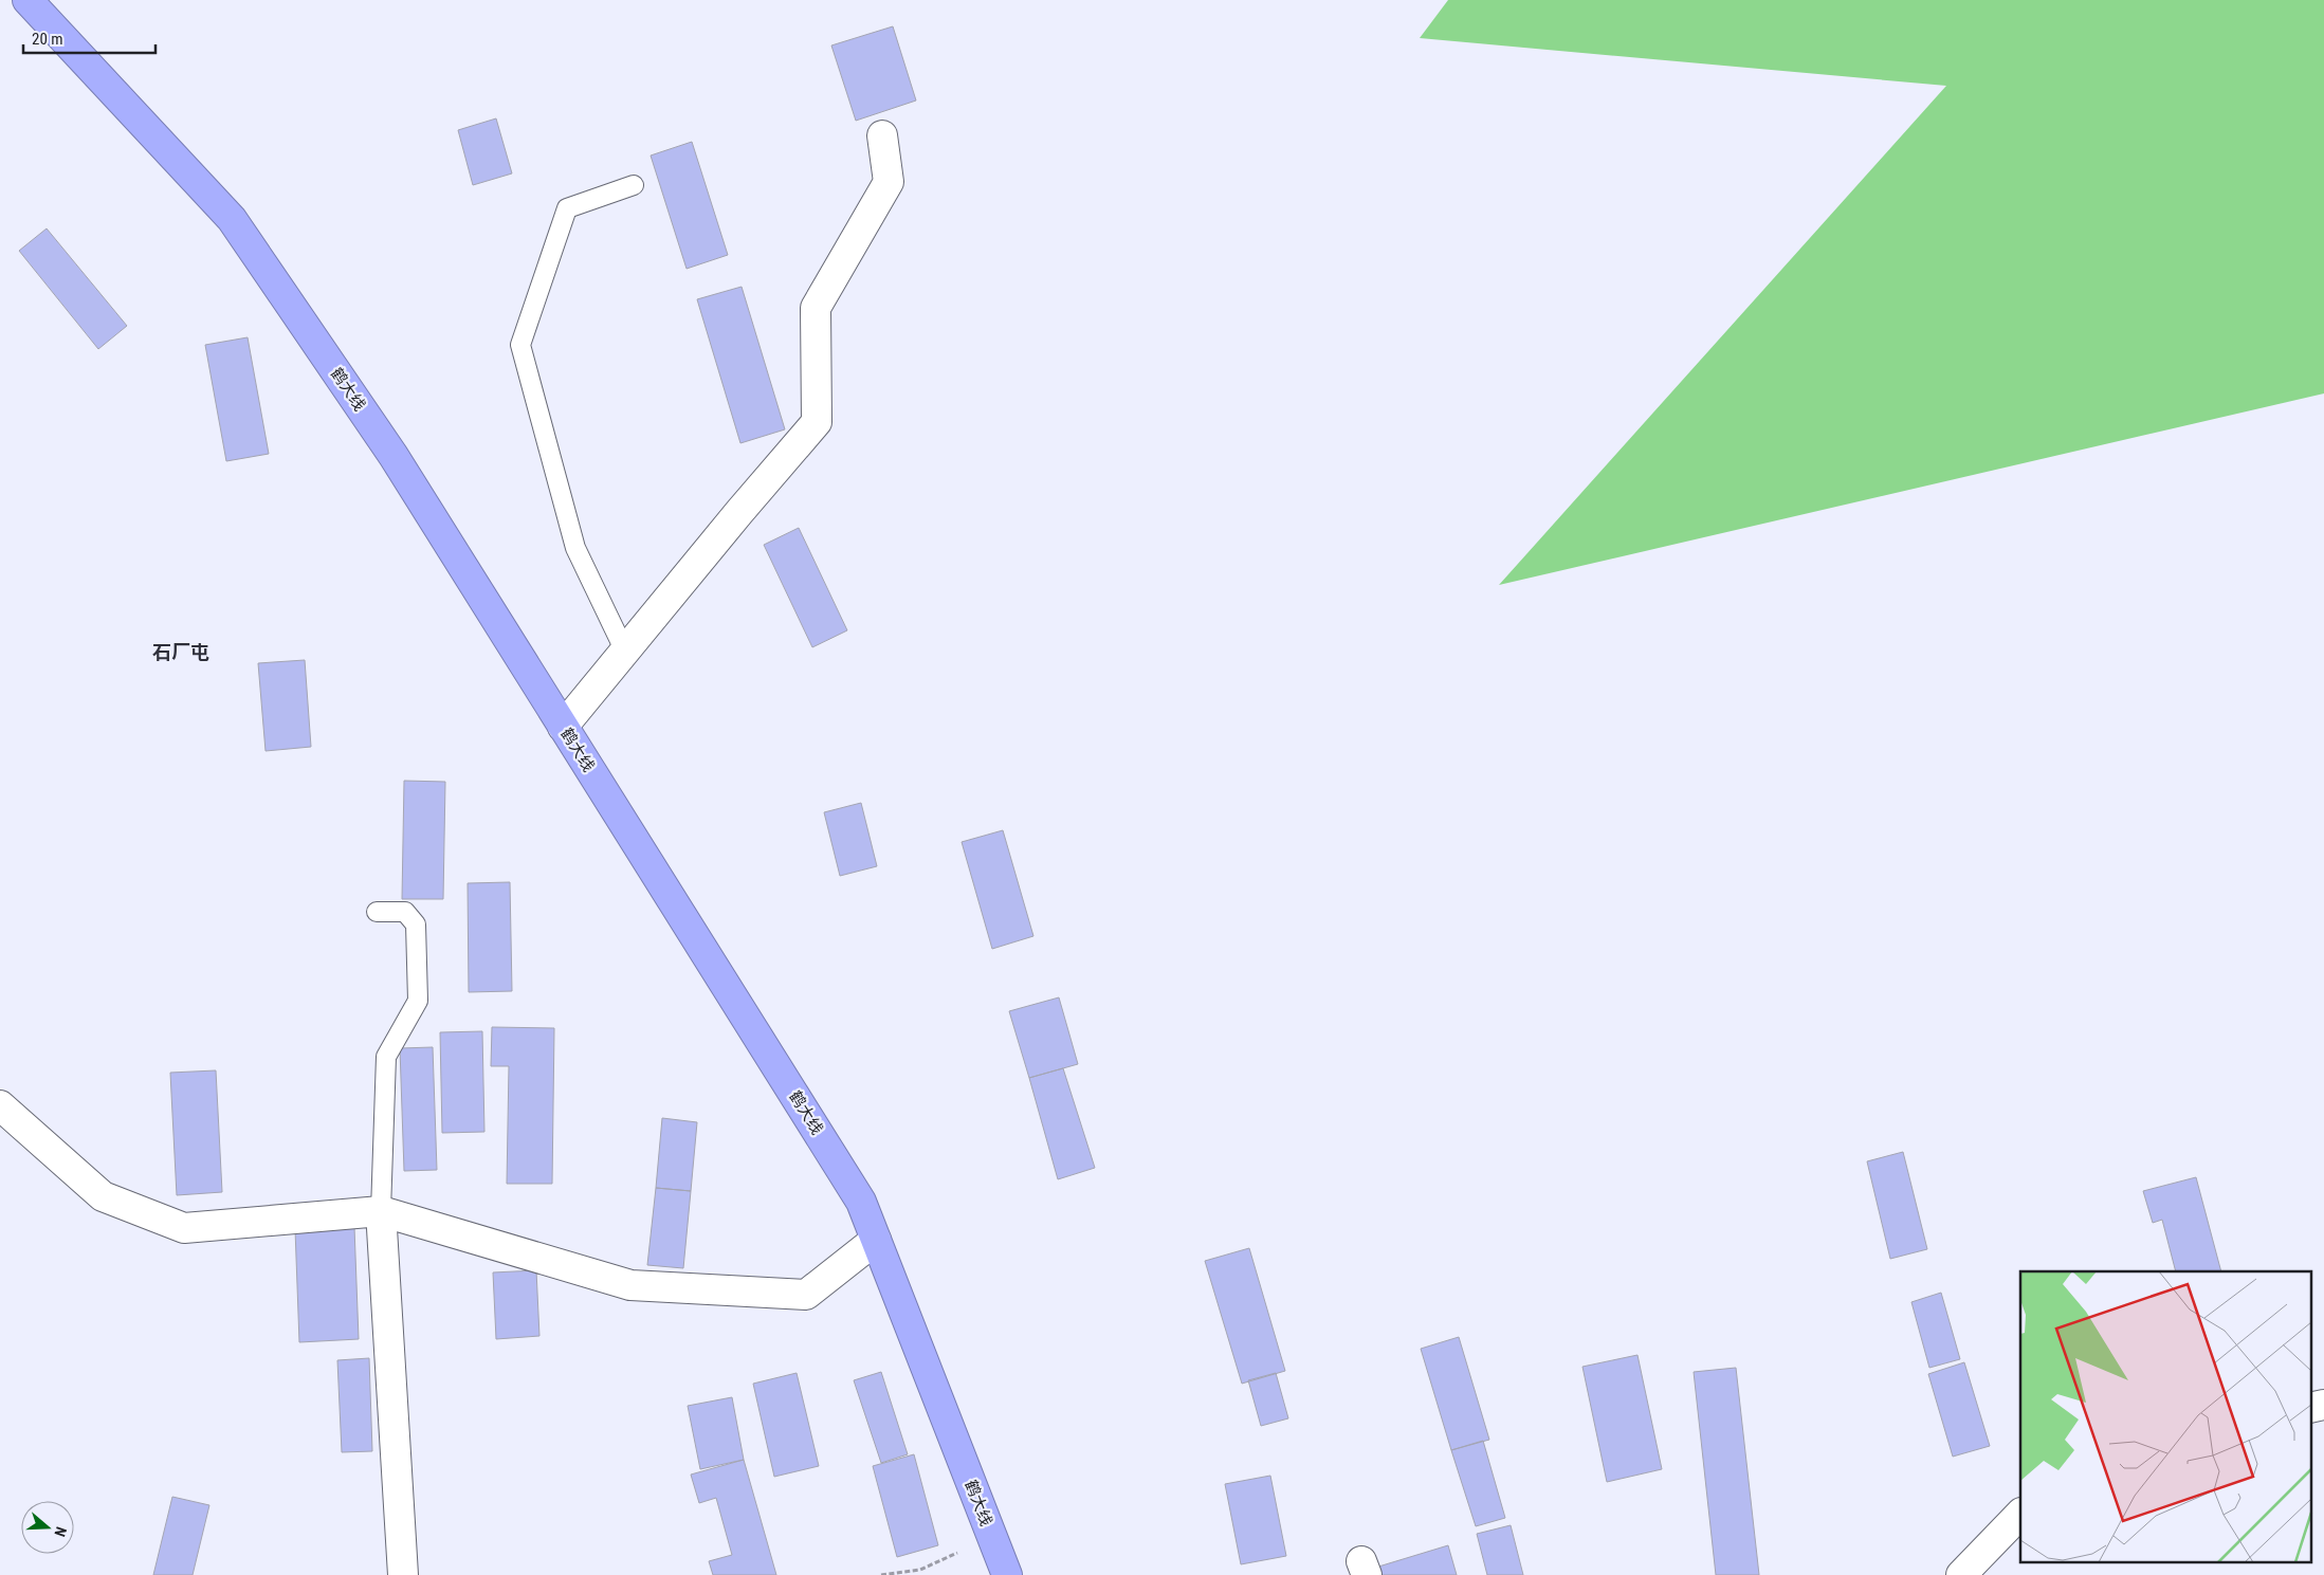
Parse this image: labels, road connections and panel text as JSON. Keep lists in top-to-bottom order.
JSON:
{
  "streets": {
    "highway": ["鹤大线"]
  },
  "districts": ["石厂屯"],
  "scale_bar": "20 m",
  "north": "right"
}
